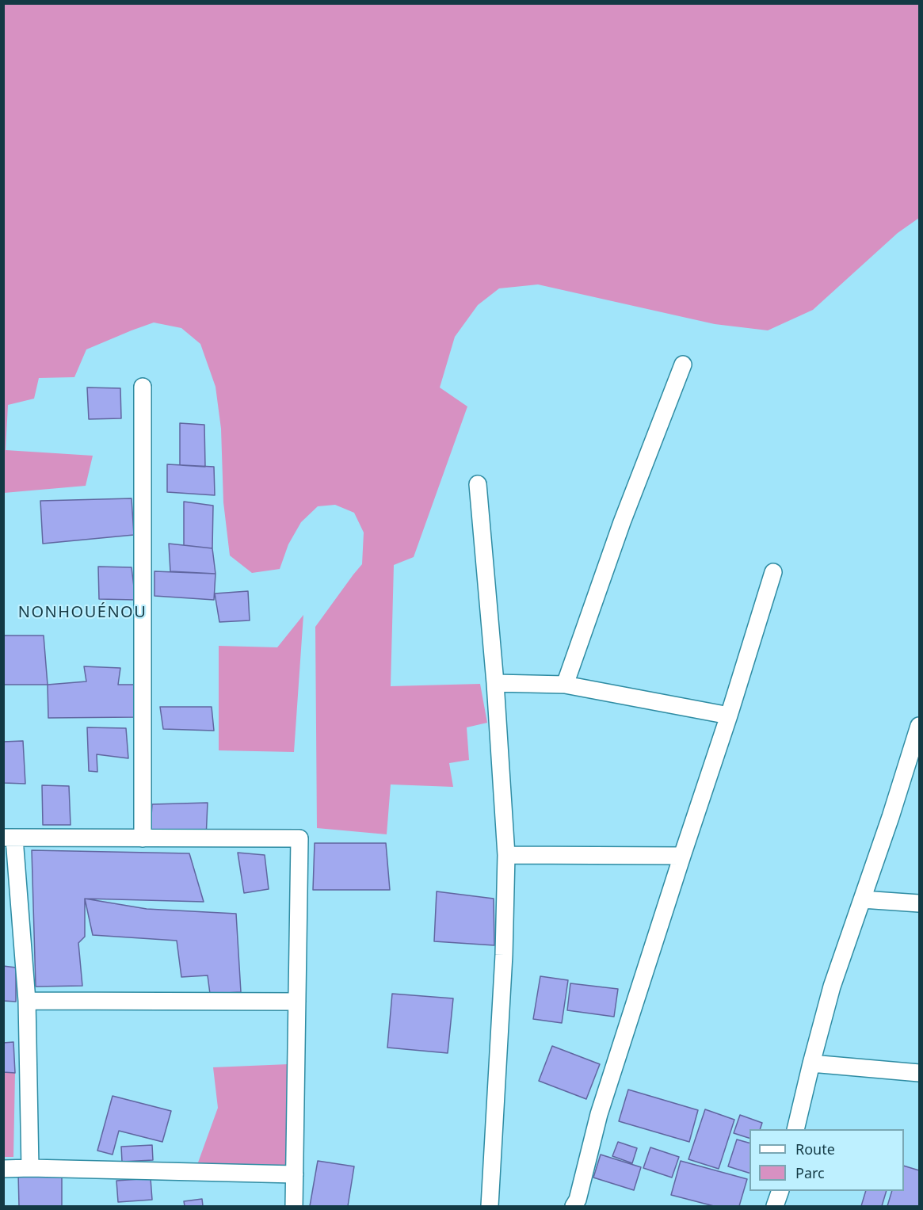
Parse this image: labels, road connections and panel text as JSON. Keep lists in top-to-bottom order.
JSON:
{
  "districts": ["NONHOUÉNOU"],
  "legend": ["Route", "Parc"]
}
